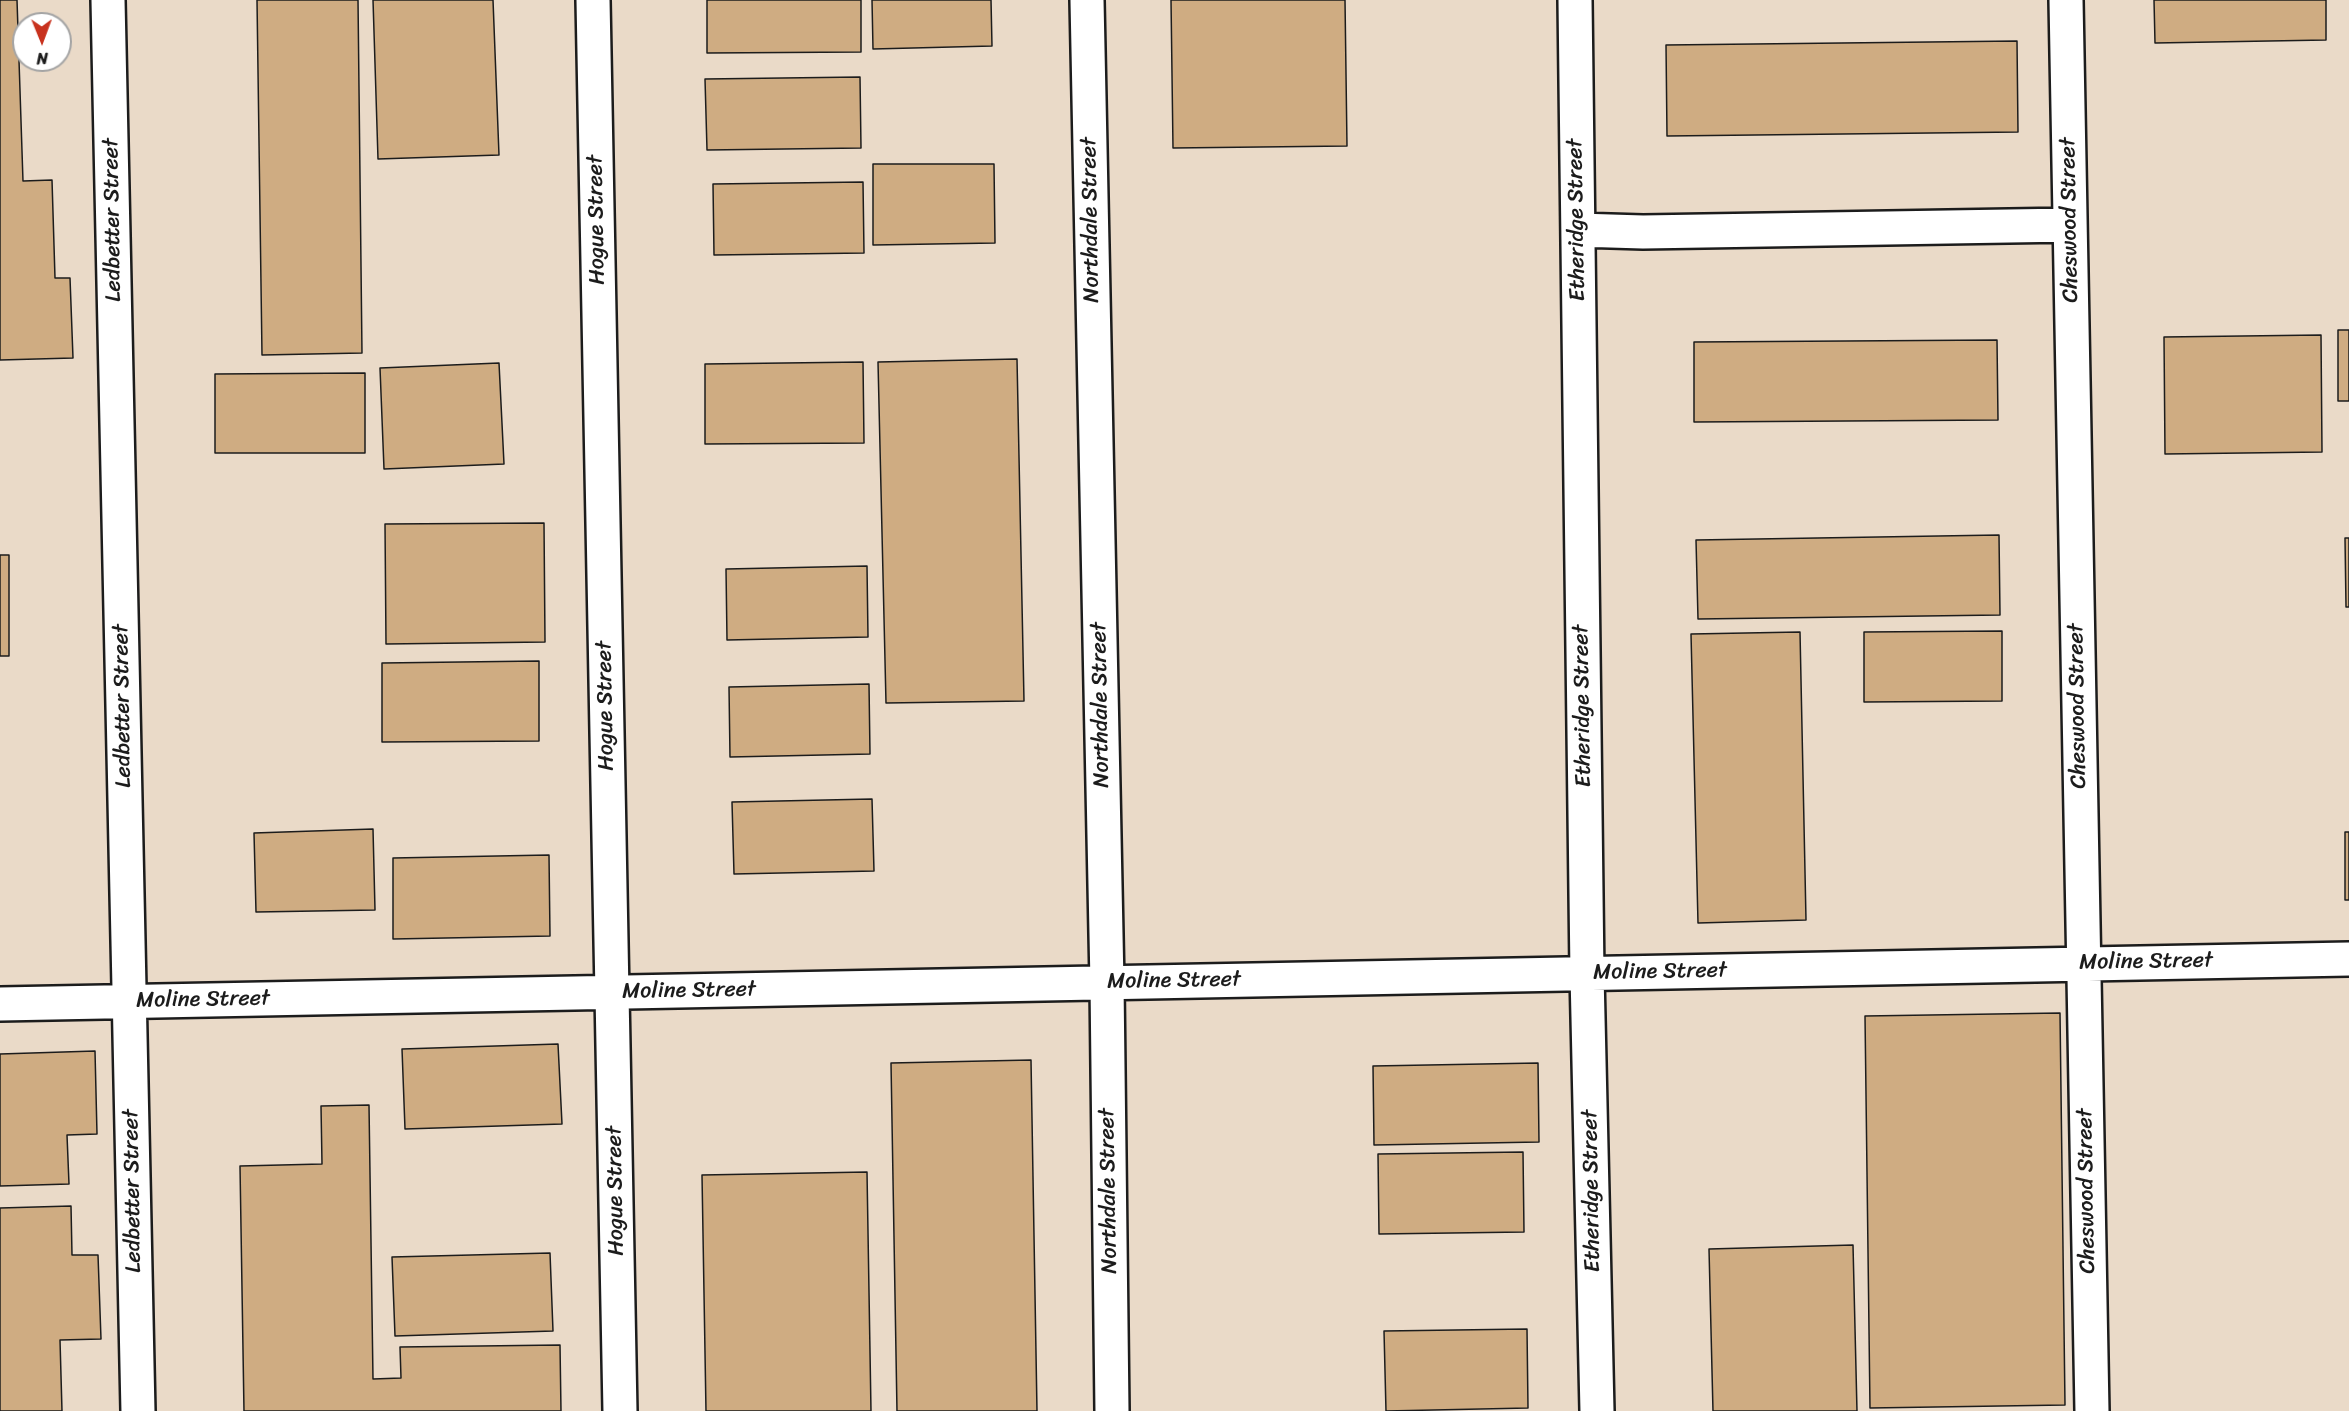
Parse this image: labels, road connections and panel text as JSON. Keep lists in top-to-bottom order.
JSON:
{
  "streets": {
    "street": [
      "Ledbetter Street",
      "Hogue Street",
      "Northdale Street",
      "Etheridge Street",
      "Cheswood Street",
      "Moline Street"
    ]
  },
  "crossings": [
    ["Ledbetter Street", "Moline Street"],
    ["Hogue Street", "Moline Street"],
    ["Northdale Street", "Moline Street"],
    ["Etheridge Street", "Moline Street"],
    ["Cheswood Street", "Moline Street"]
  ],
  "north": "bottom"
}
